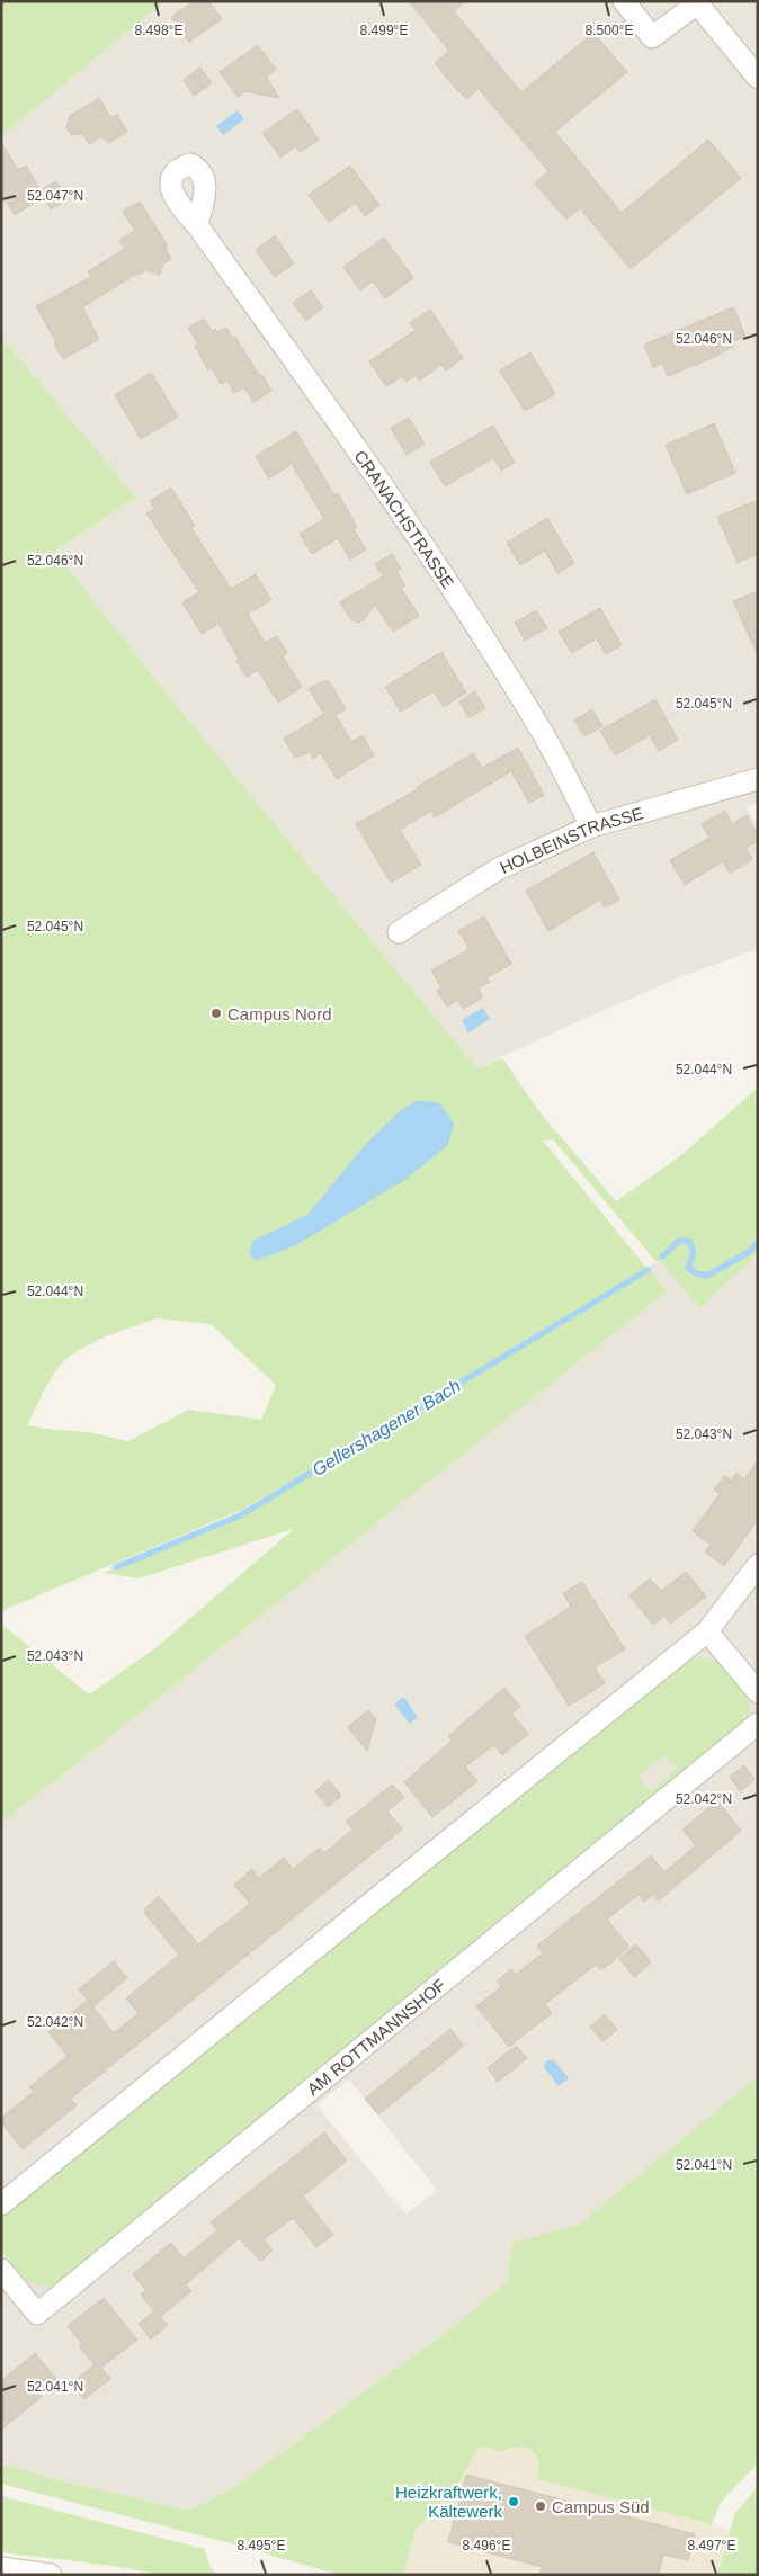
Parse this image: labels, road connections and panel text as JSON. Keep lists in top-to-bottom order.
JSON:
{
  "streets": {
    "street": ["CRANACHSTRASSE", "HOLBEINSTRASSE", "AM ROTTMANNSHOF"]
  },
  "crossings": [
    ["CRANACHSTRASSE", "HOLBEINSTRASSE"]
  ],
  "water": ["Gellershagener Bach"],
  "places": ["Campus Nord", "Heizkraftwerk, Kältewerk", "Campus Süd"],
  "coordinates": [
    "8.498°E",
    "8.499°E",
    "8.500°E",
    "52.047°N",
    "52.046°N",
    "52.045°N",
    "52.044°N",
    "52.043°N",
    "52.042°N",
    "52.041°N",
    "8.495°E",
    "8.496°E",
    "8.497°E"
  ]
}
